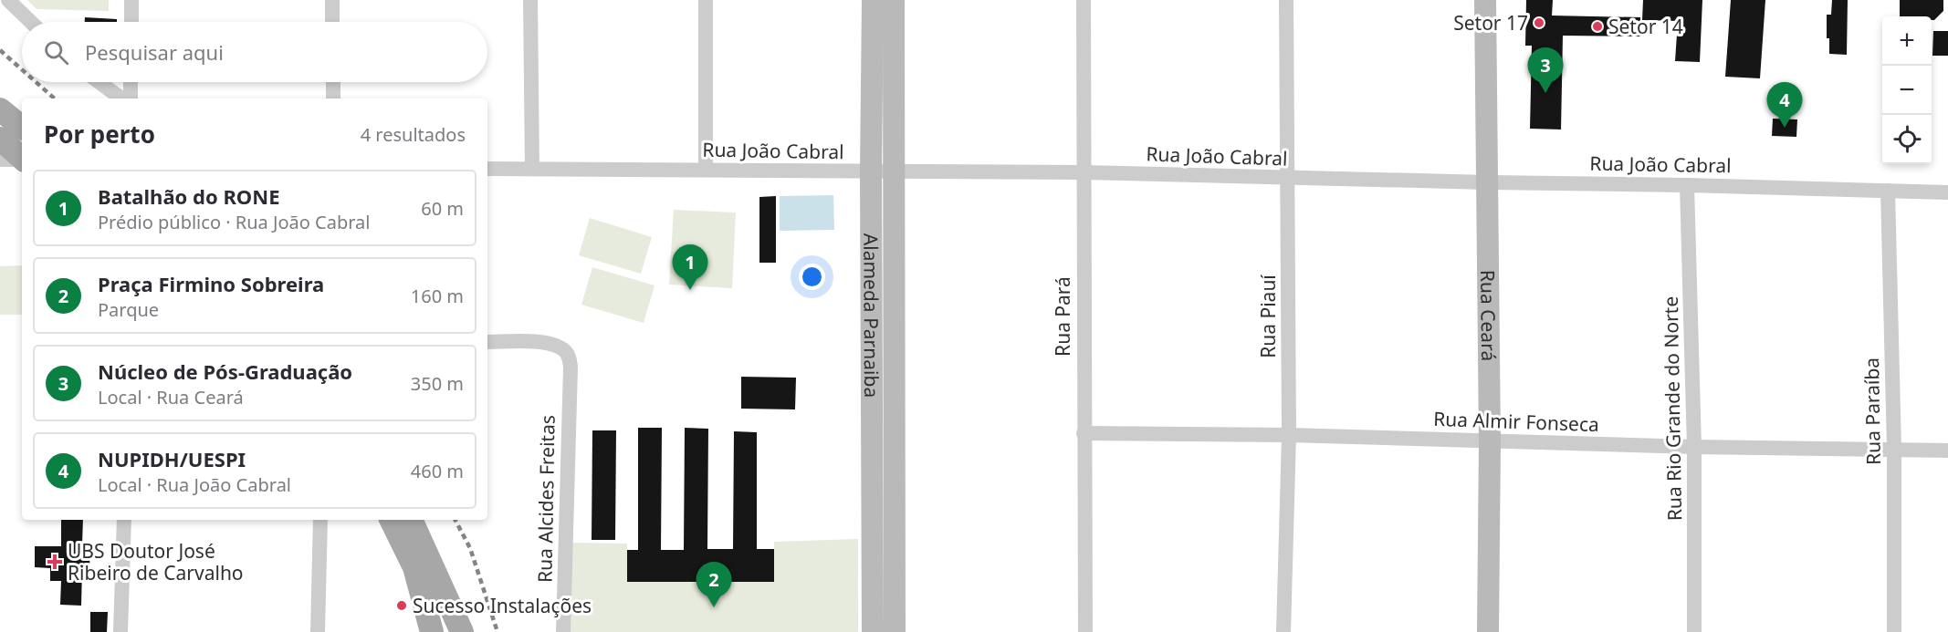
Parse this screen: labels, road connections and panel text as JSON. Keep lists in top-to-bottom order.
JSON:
{
  "streets": {
    "main road": ["Alameda Parnaiba", "Rua Ceará"],
    "street": [
      "Rua João Cabral",
      "Rua Pará",
      "Rua Piauí",
      "Rua Rio Grande do Norte",
      "Rua Paraíba",
      "Rua Almir Fonseca",
      "Rua Alcides Freitas"
    ]
  },
  "crossings": [
    ["Rua João Cabral", "Alameda Parnaiba"],
    ["Rua João Cabral", "Rua Ceará"],
    ["Rua João Cabral", "Rua Pará"],
    ["Rua João Cabral", "Rua Piauí"],
    ["Rua João Cabral", "Rua Rio Grande do Norte"],
    ["Rua João Cabral", "Rua Paraíba"],
    ["Rua Ceará", "Rua Almir Fonseca"],
    ["Rua Pará", "Rua Almir Fonseca"],
    ["Rua Piauí", "Rua Almir Fonseca"],
    ["Rua Rio Grande do Norte", "Rua Almir Fonseca"],
    ["Rua Paraíba", "Rua Almir Fonseca"]
  ],
  "places": {
    "other": ["Setor 17", "Setor 14", "Sucesso Instalações"],
    "health": ["UBS Doutor José Ribeiro de Carvalho"]
  },
  "page": {
    "map_buttons": ["+", "−"],
    "search": "Pesquisar aqui",
    "pins": [
      "3",
      "4",
      "1",
      "2"
    ],
    "heading": ["Por perto", "4 resultados"],
    "list": [
      {
        "mark": "1",
        "name": "Batalhão do RONE",
        "note": "Prédio público · Rua João Cabral",
        "value": "60 m"
      },
      {
        "mark": "2",
        "name": "Praça Firmino Sobreira",
        "note": "Parque",
        "value": "160 m"
      },
      {
        "mark": "3",
        "name": "Núcleo de Pós-Graduação",
        "note": "Local · Rua Ceará",
        "value": "350 m"
      },
      {
        "mark": "4",
        "name": "NUPIDH/UESPI",
        "note": "Local · Rua João Cabral",
        "value": "460 m"
      }
    ]
  }
}
